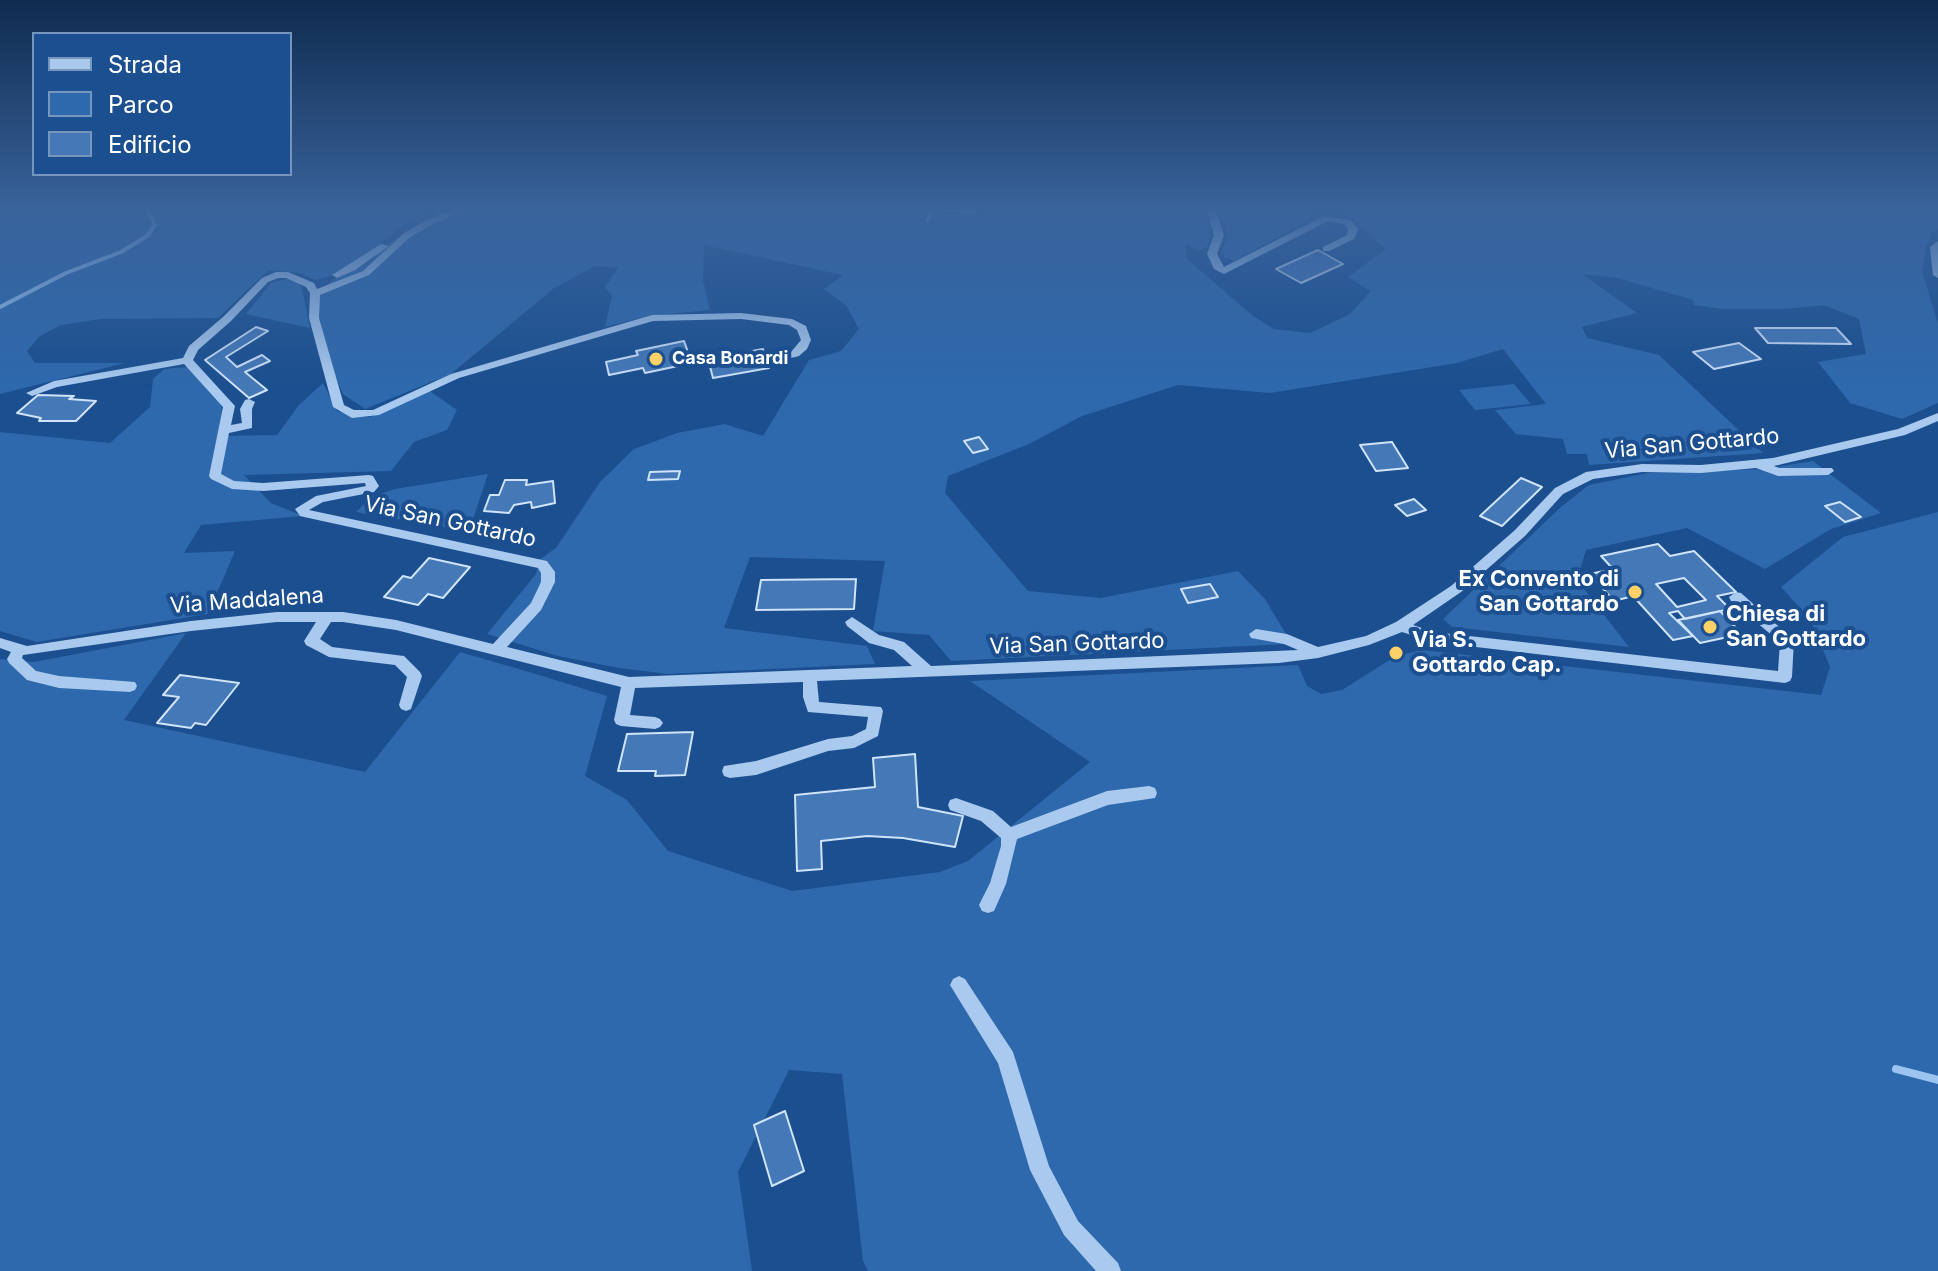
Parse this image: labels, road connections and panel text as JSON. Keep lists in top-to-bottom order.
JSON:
{
  "streets": {
    "street": ["Via San Gottardo", "Via Maddalena"]
  },
  "crossings": [
    ["Via San Gottardo", "Via Maddalena"]
  ],
  "places": [
    "Casa Bonardi",
    "Ex Convento di San Gottardo",
    "Chiesa di San Gottardo",
    "Via S. Gottardo Cap."
  ],
  "legend": ["Strada", "Parco", "Edificio"]
}
